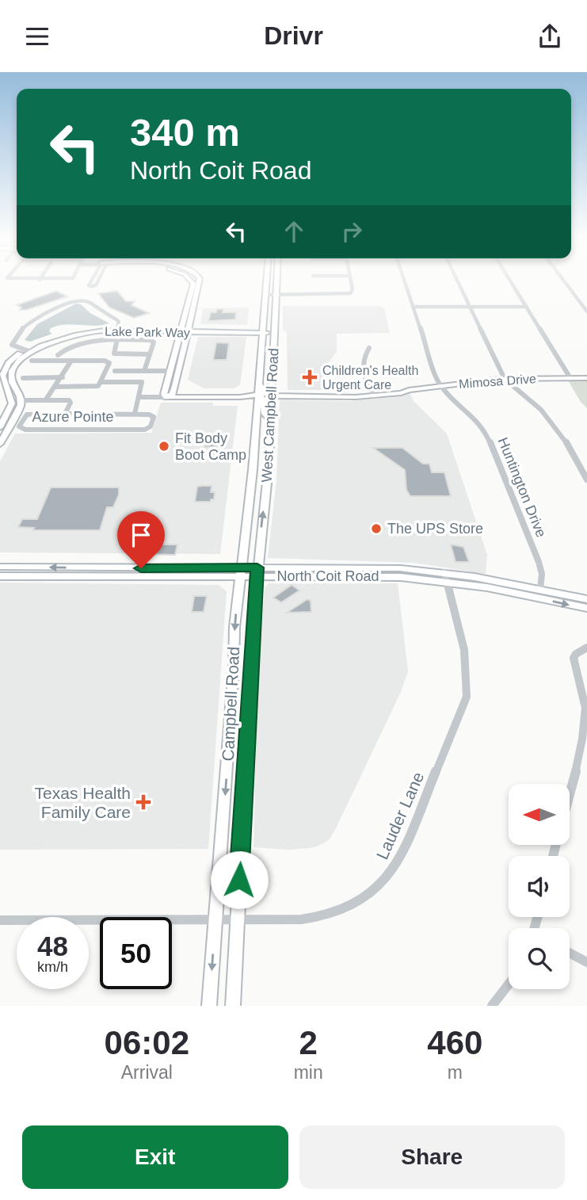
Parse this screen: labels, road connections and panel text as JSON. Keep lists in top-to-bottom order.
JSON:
{
  "streets": {
    "main road": [
      "Lake Park Way",
      "Mimosa Drive",
      "West Campbell Road",
      "North Coit Road",
      "Campbell Road"
    ],
    "street": ["Azure Pointe", "Huntington Drive", "Lauder Lane"]
  },
  "crossings": [
    ["Lake Park Way", "West Campbell Road"],
    ["Mimosa Drive", "West Campbell Road"],
    ["Mimosa Drive", "Huntington Drive"],
    ["West Campbell Road", "North Coit Road"],
    ["West Campbell Road", "Campbell Road"],
    ["Huntington Drive", "North Coit Road"],
    ["North Coit Road", "Campbell Road"],
    ["North Coit Road", "Lauder Lane"],
    ["Campbell Road", "Lauder Lane"]
  ],
  "places": {
    "health": ["Children's Health Urgent Care", "Texas Health Family Care"],
    "other": ["Fit Body Boot Camp", "The UPS Store"]
  },
  "north": "left",
  "page": {
    "header": "Drivr",
    "turn": ["340 m", "North Coit Road"],
    "speed": "48 km/h",
    "limit": "50",
    "eta": [
      "06:02",
      "Arrival",
      "2",
      "min",
      "460",
      "m"
    ],
    "buttons": ["Exit", "Share"]
  }
}
